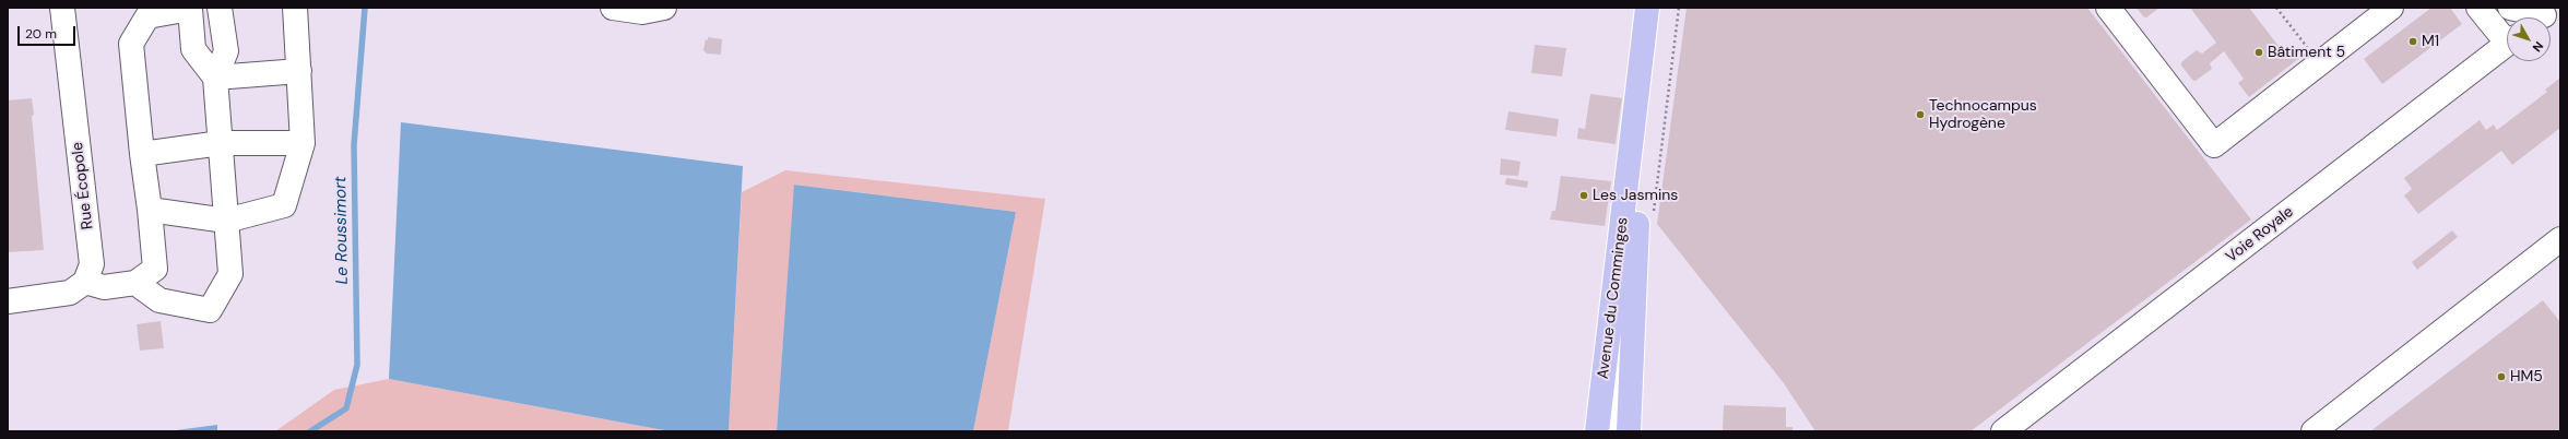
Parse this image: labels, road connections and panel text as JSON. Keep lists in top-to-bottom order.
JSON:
{
  "streets": {
    "main road": ["Avenue du Comminges"],
    "lane": ["Rue Écopole", "Voie Royale"]
  },
  "water": ["Le Roussimort"],
  "places": [
    "M1",
    "Bâtiment 5",
    "Technocampus Hydrogène",
    "Les Jasmins",
    "HM5"
  ],
  "scale_bar": "20 m",
  "north": "bottom right"
}
